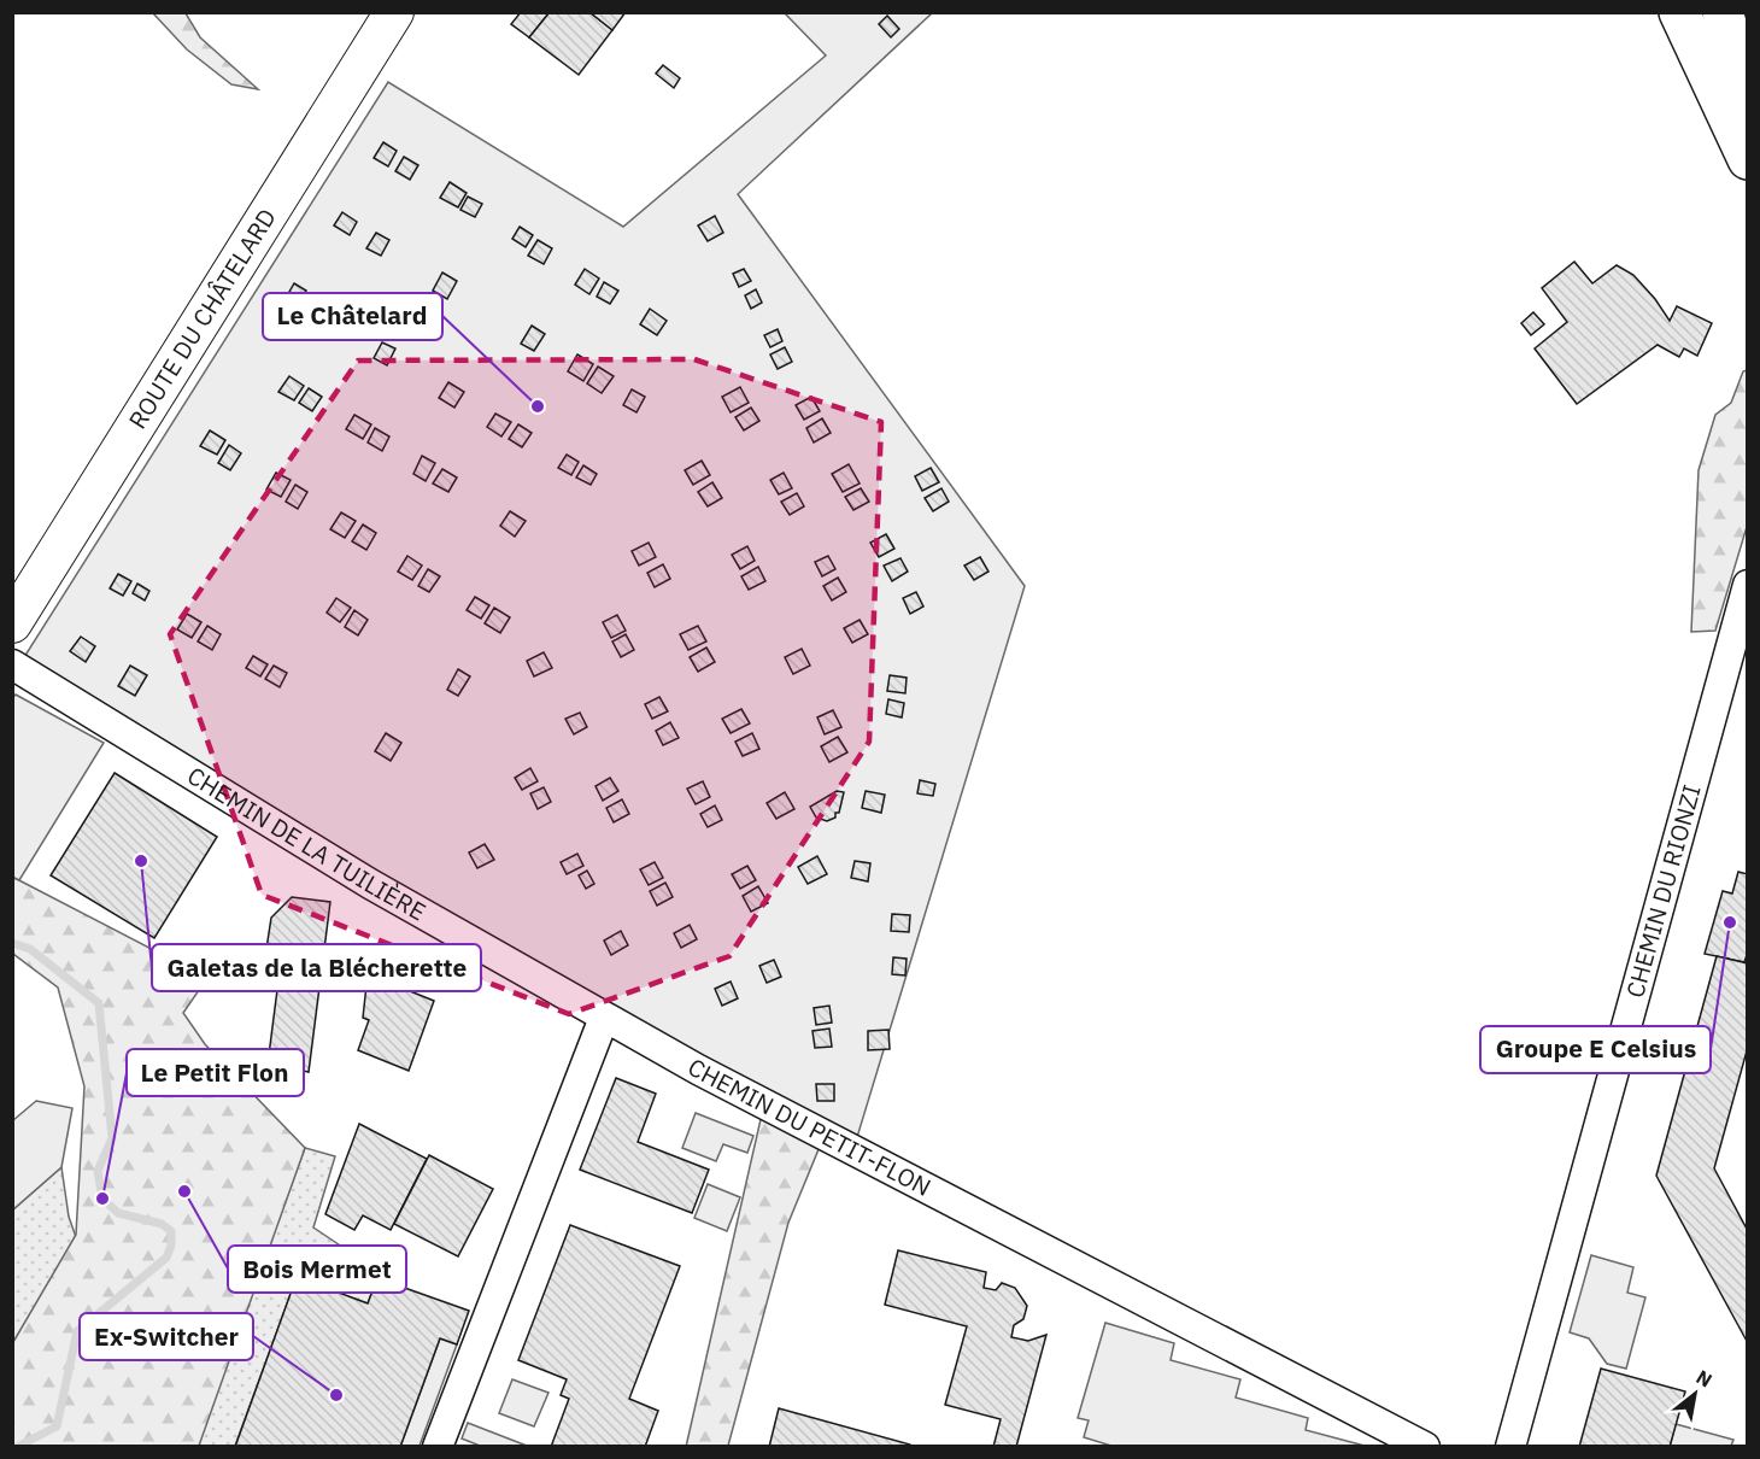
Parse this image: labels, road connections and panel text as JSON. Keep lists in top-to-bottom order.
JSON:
{
  "streets": {
    "main road": ["ROUTE DU CHÂTELARD"],
    "street": ["CHEMIN DE LA TUILIÈRE", "CHEMIN DU RIONZI", "CHEMIN DU PETIT-FLON"]
  },
  "crossings": [
    ["CHEMIN DE LA TUILIÈRE", "CHEMIN DU PETIT-FLON"]
  ],
  "places": [
    "Le Châtelard",
    "Galetas de la Blécherette",
    "Groupe E Celsius",
    "Bois Mermet",
    "Le Petit Flon",
    "Ex-Switcher"
  ],
  "north": "top right"
}
